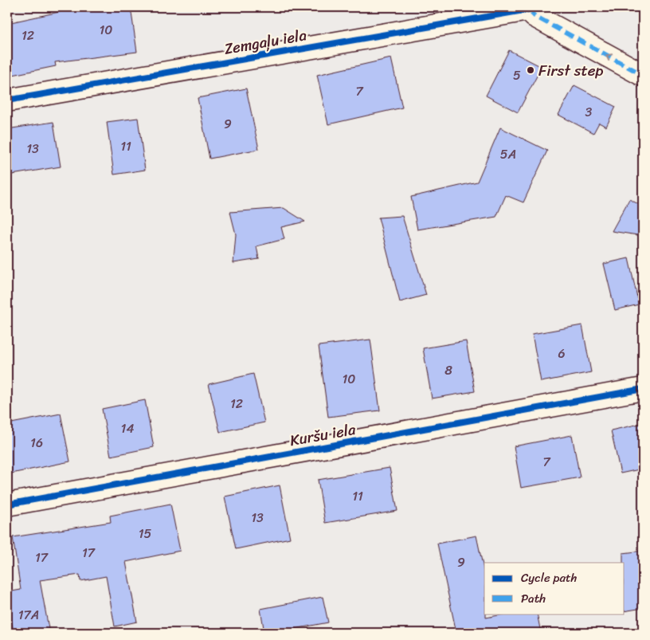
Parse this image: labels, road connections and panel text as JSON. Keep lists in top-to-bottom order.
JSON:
{
  "streets": {
    "street": ["Zemgaļu iela", "Kuršu iela"]
  },
  "places": ["First step"],
  "house_numbers": [
    "10",
    "12",
    "5",
    "7",
    "3",
    "9",
    "11",
    "13",
    "5A",
    "6",
    "8",
    "10",
    "12",
    "14",
    "16",
    "7",
    "11",
    "13",
    "15",
    "17",
    "17",
    "9",
    "17A"
  ],
  "legend": ["Cycle path", "Path"]
}
